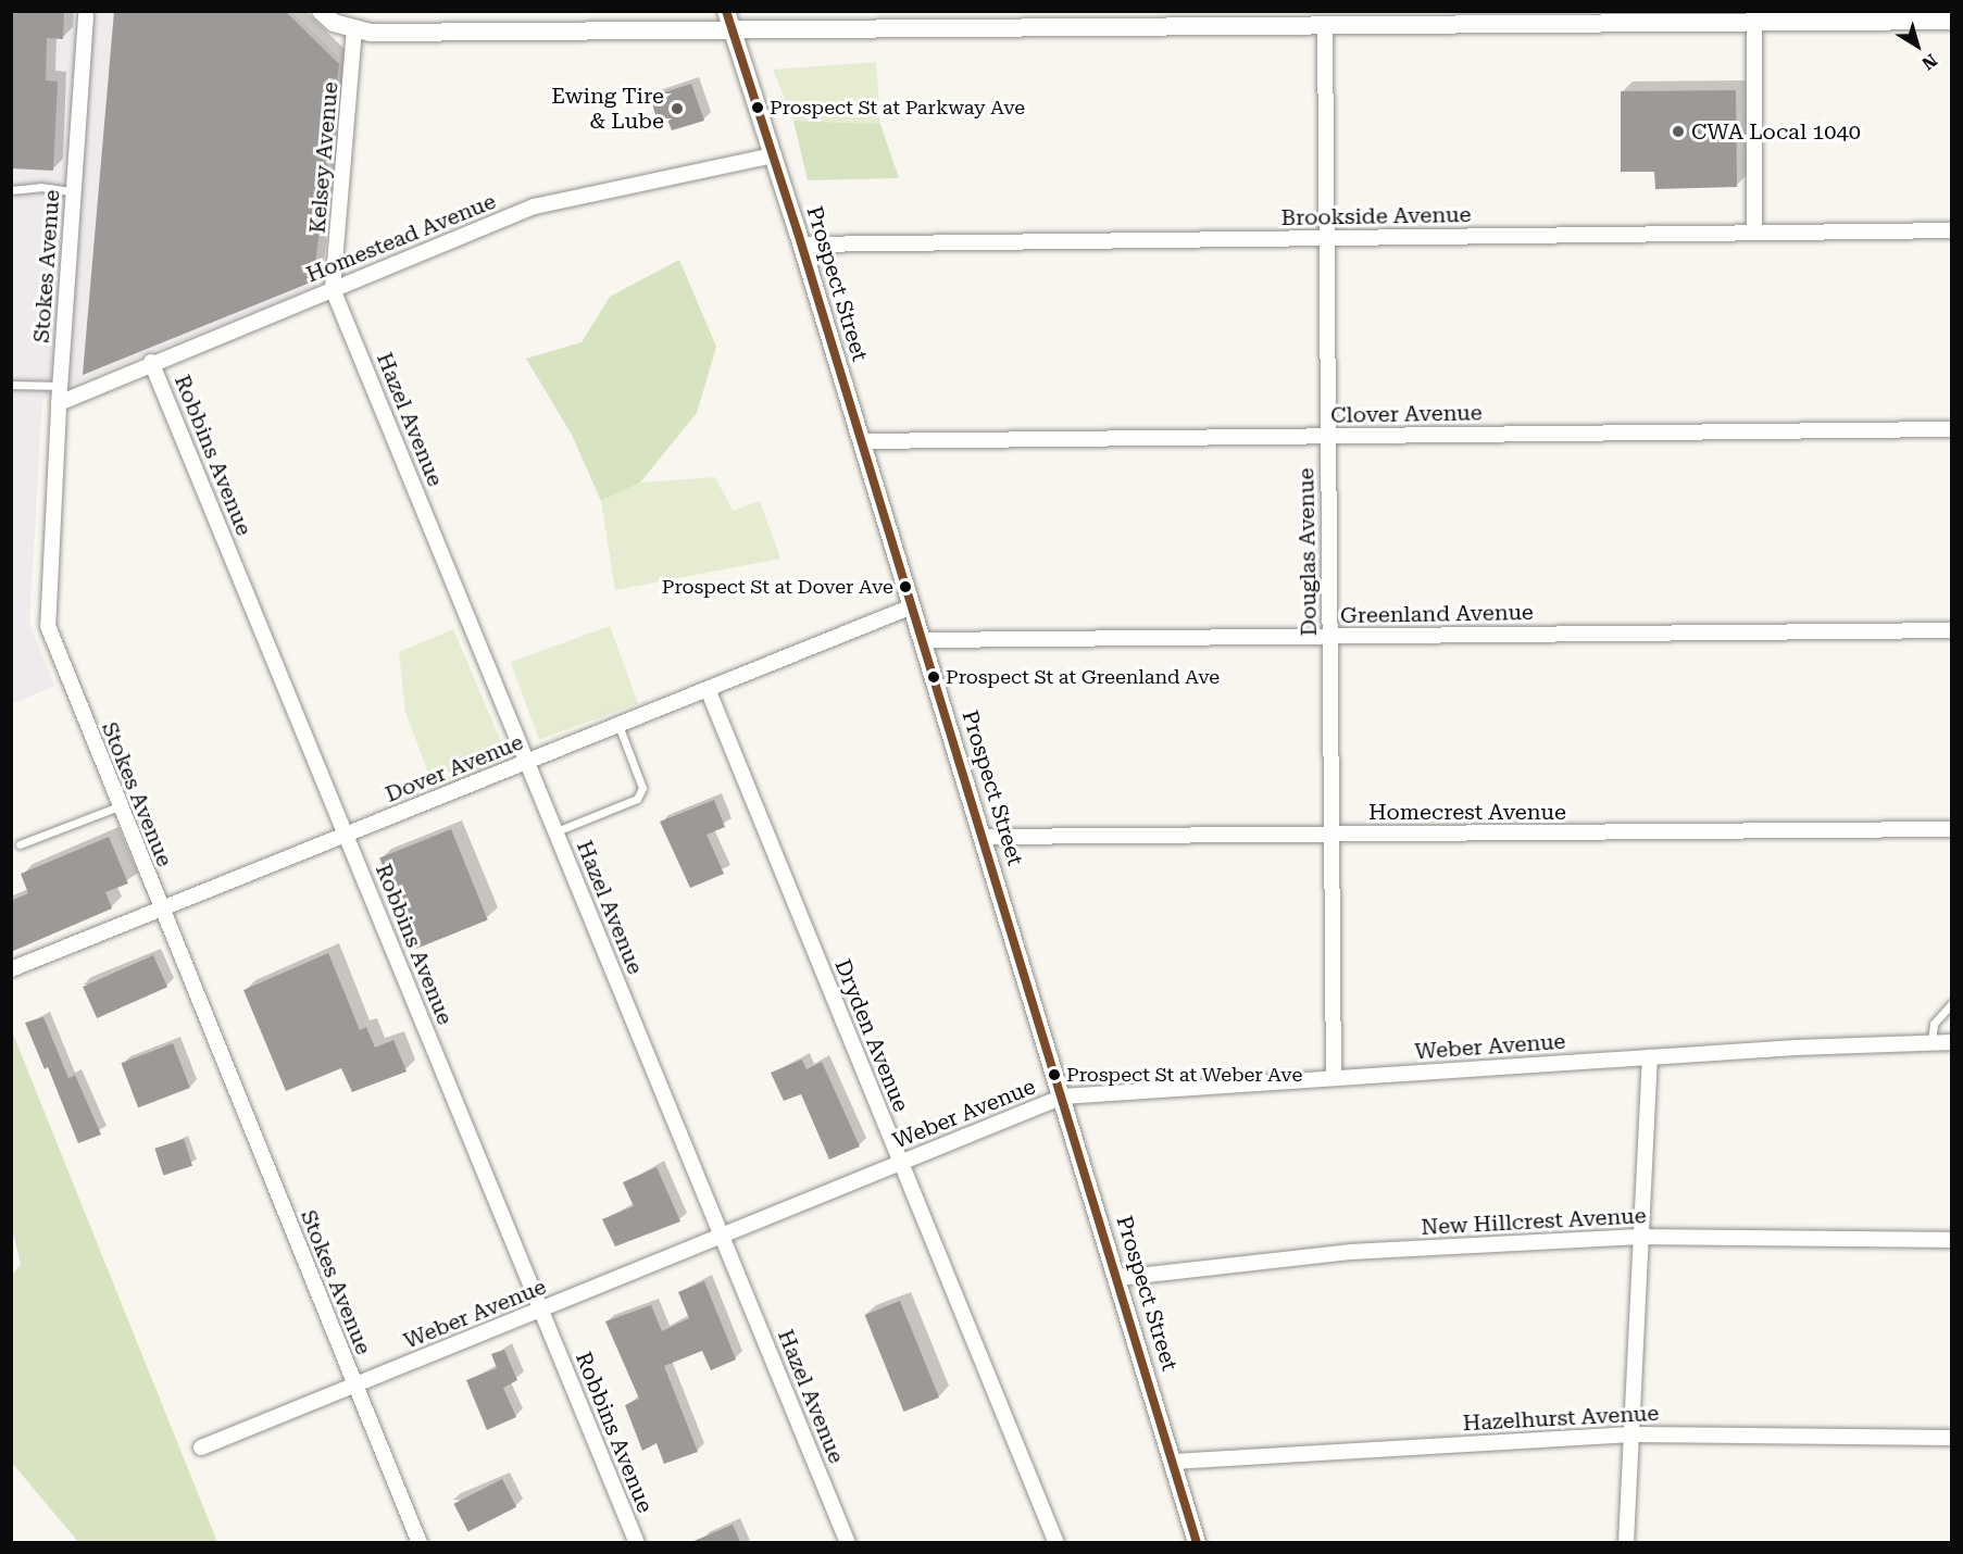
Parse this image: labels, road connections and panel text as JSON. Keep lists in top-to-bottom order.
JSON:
{
  "streets": {
    "street": [
      "Kelsey Avenue",
      "Brookside Avenue",
      "Homestead Avenue",
      "Stokes Avenue",
      "Prospect Street",
      "Clover Avenue",
      "Hazel Avenue",
      "Robbins Avenue",
      "Douglas Avenue",
      "Greenland Avenue",
      "Dover Avenue",
      "Homecrest Avenue",
      "Dryden Avenue",
      "Weber Avenue",
      "New Hillcrest Avenue",
      "Hazelhurst Avenue"
    ]
  },
  "crossings": [
    ["Kelsey Avenue", "Homestead Avenue"],
    ["Kelsey Avenue", "Hazel Avenue"],
    ["Brookside Avenue", "Prospect Street"],
    ["Brookside Avenue", "Douglas Avenue"],
    ["Homestead Avenue", "Stokes Avenue"],
    ["Homestead Avenue", "Prospect Street"],
    ["Homestead Avenue", "Hazel Avenue"],
    ["Homestead Avenue", "Robbins Avenue"],
    ["Stokes Avenue", "Dover Avenue"],
    ["Stokes Avenue", "Weber Avenue"],
    ["Prospect Street", "Clover Avenue"],
    ["Prospect Street", "Greenland Avenue"],
    ["Prospect Street", "Dover Avenue"],
    ["Prospect Street", "Homecrest Avenue"],
    ["Prospect Street", "Weber Avenue"],
    ["Prospect Street", "New Hillcrest Avenue"],
    ["Prospect Street", "Hazelhurst Avenue"],
    ["Clover Avenue", "Douglas Avenue"],
    ["Hazel Avenue", "Dover Avenue"],
    ["Hazel Avenue", "Weber Avenue"],
    ["Robbins Avenue", "Dover Avenue"],
    ["Robbins Avenue", "Weber Avenue"],
    ["Douglas Avenue", "Greenland Avenue"],
    ["Douglas Avenue", "Homecrest Avenue"],
    ["Douglas Avenue", "Weber Avenue"],
    ["Dover Avenue", "Dryden Avenue"],
    ["Dryden Avenue", "Weber Avenue"]
  ],
  "places": [
    "Prospect St at Parkway Ave",
    "Ewing Tire & Lube",
    "CWA Local 1040",
    "Prospect St at Dover Ave",
    "Prospect St at Greenland Ave",
    "Prospect St at Weber Ave"
  ],
  "north": "bottom right"
}
